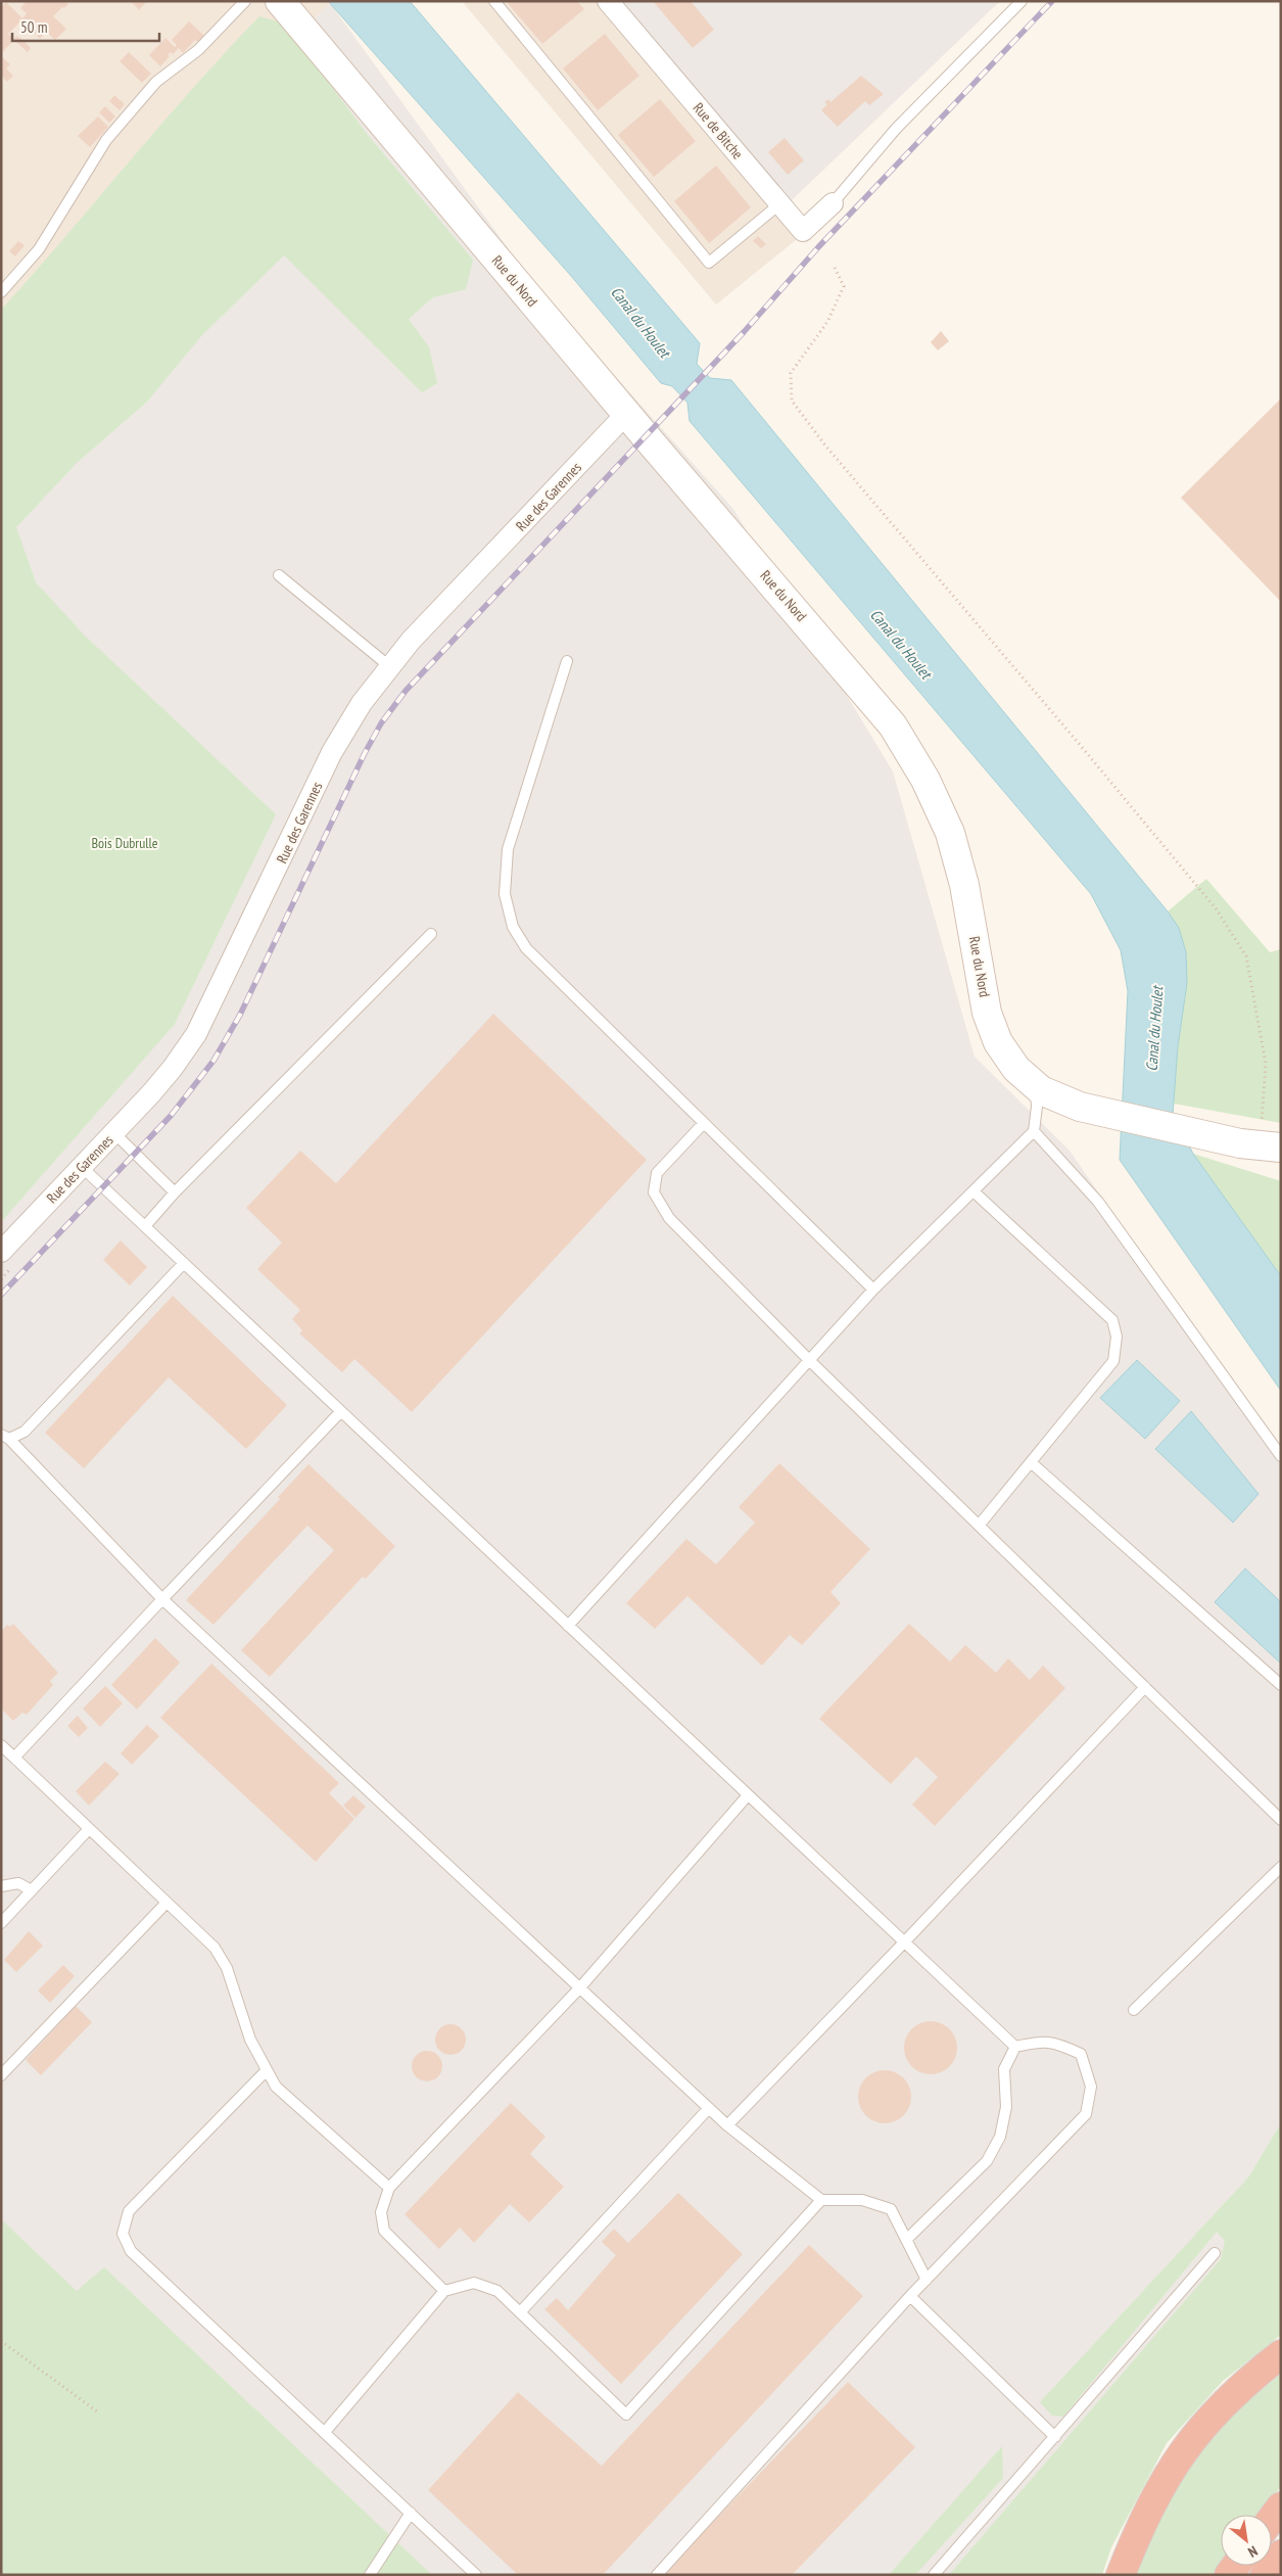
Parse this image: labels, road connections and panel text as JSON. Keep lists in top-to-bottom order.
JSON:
{
  "streets": {
    "street": ["Rue de Bitche", "Rue du Nord", "Rue des Garennes"]
  },
  "crossings": [
    ["Rue du Nord", "Rue des Garennes"]
  ],
  "water": ["Canal du Houlet"],
  "parks": ["Bois Dubrulle"],
  "scale_bar": "50 m",
  "north": "bottom right"
}
